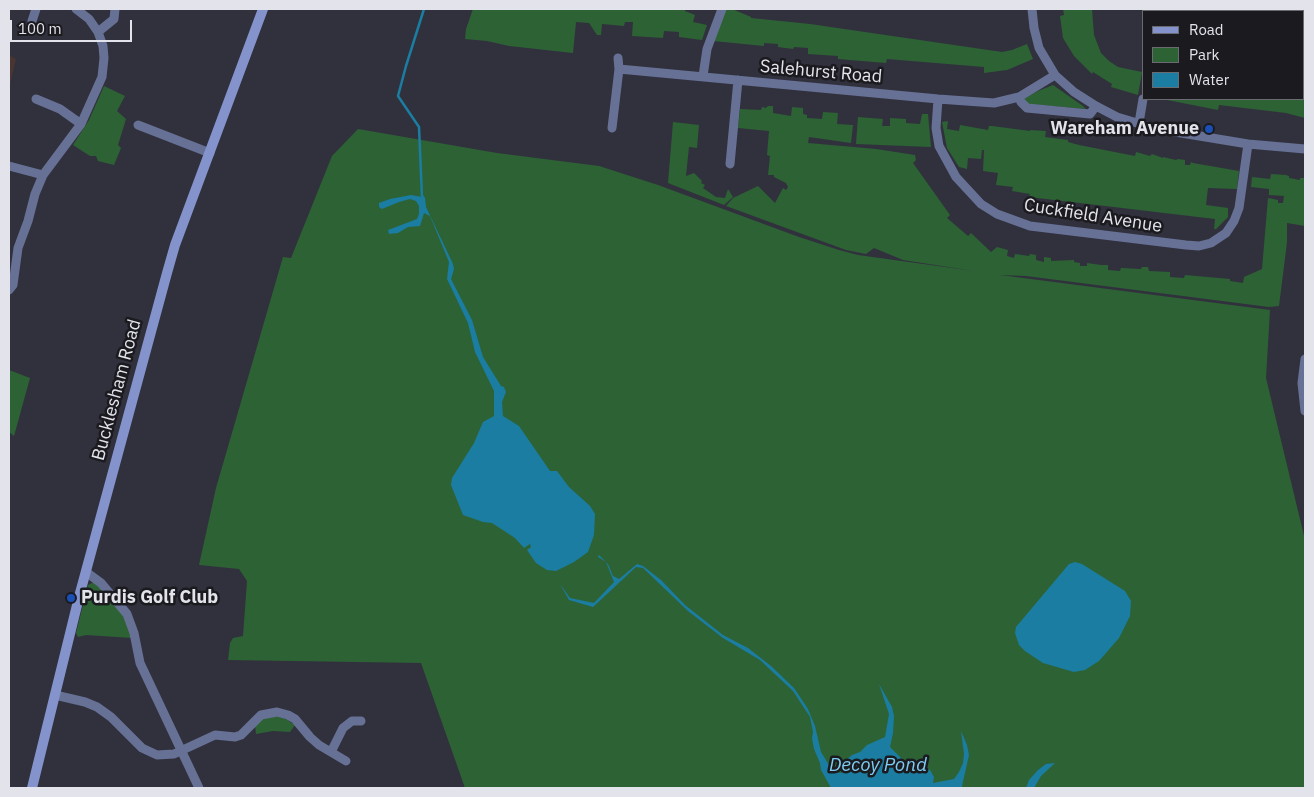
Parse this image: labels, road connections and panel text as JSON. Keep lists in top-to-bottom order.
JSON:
{
  "streets": {
    "street": ["Salehurst Road", "Cuckfield Avenue", "Bucklesham Road"]
  },
  "crossings": [
    ["Salehurst Road", "Cuckfield Avenue"]
  ],
  "water": ["Decoy Pond"],
  "places": ["Wareham Avenue", "Purdis Golf Club"],
  "legend": ["Road", "Park", "Water"],
  "scale_bar": "100 m"
}
